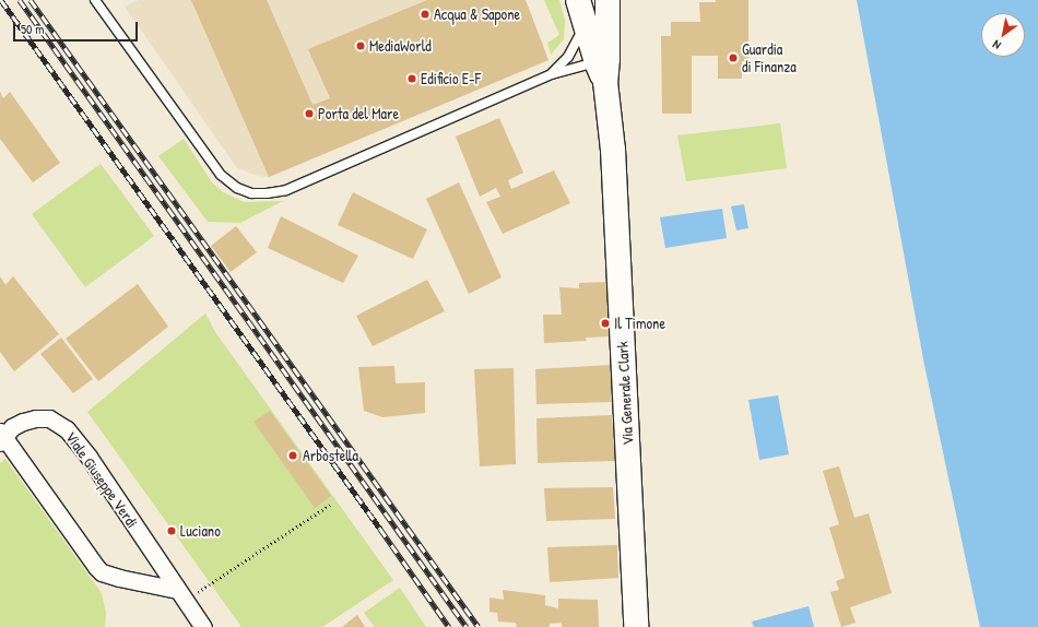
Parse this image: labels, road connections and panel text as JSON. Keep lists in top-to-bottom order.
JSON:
{
  "streets": {
    "main road": ["Via Generale Clark"],
    "street": ["Viale Giuseppe Verdi"]
  },
  "places": [
    "Acqua & Sapone",
    "MediaWorld",
    "Guardia di Finanza",
    "Edificio E-F",
    "Porta del Mare",
    "Il Timone",
    "Arbostella",
    "Luciano"
  ],
  "scale_bar": "50 m",
  "north": "bottom left"
}
